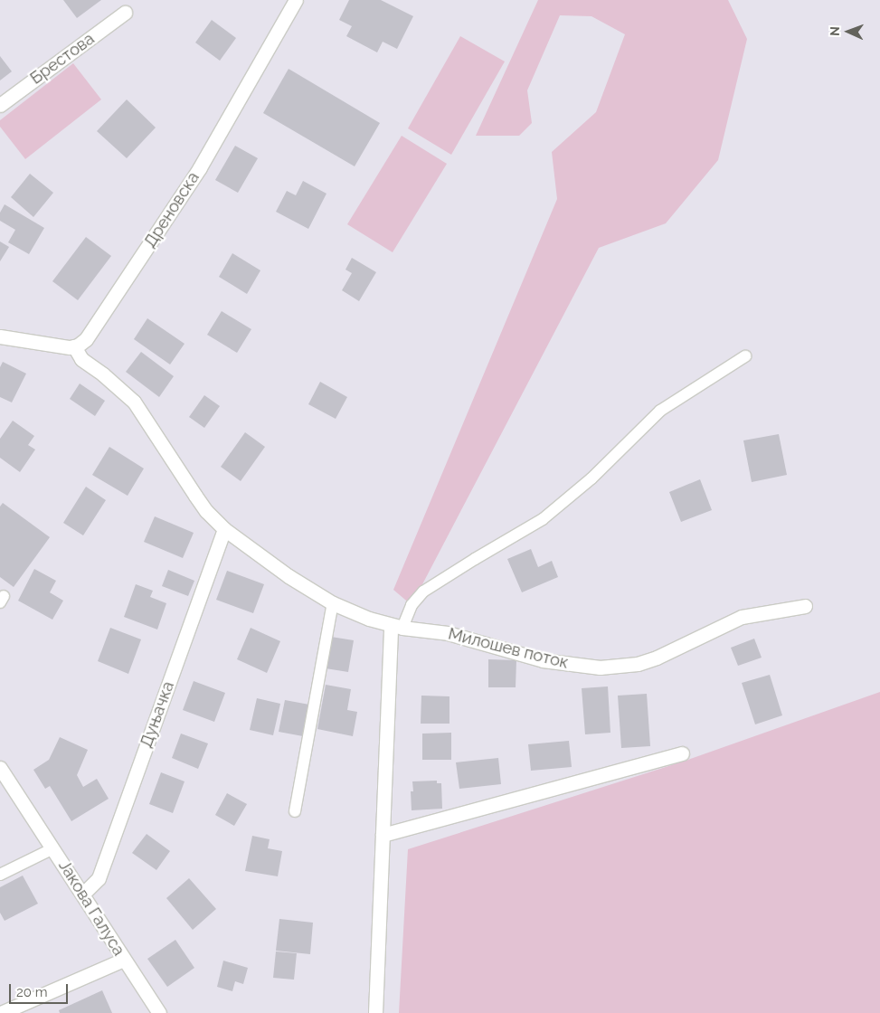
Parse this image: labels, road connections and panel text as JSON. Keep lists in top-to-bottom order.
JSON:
{
  "streets": {
    "street": [
      "Брестова",
      "Дреновска",
      "Милошев поток",
      "Дуњачка",
      "Јакова Галуса"
    ]
  },
  "crossings": [
    ["Дреновска", "Милошев поток"],
    ["Милошев поток", "Дуњачка"],
    ["Дуњачка", "Јакова Галуса"]
  ],
  "scale_bar": "20 m",
  "north": "left"
}
